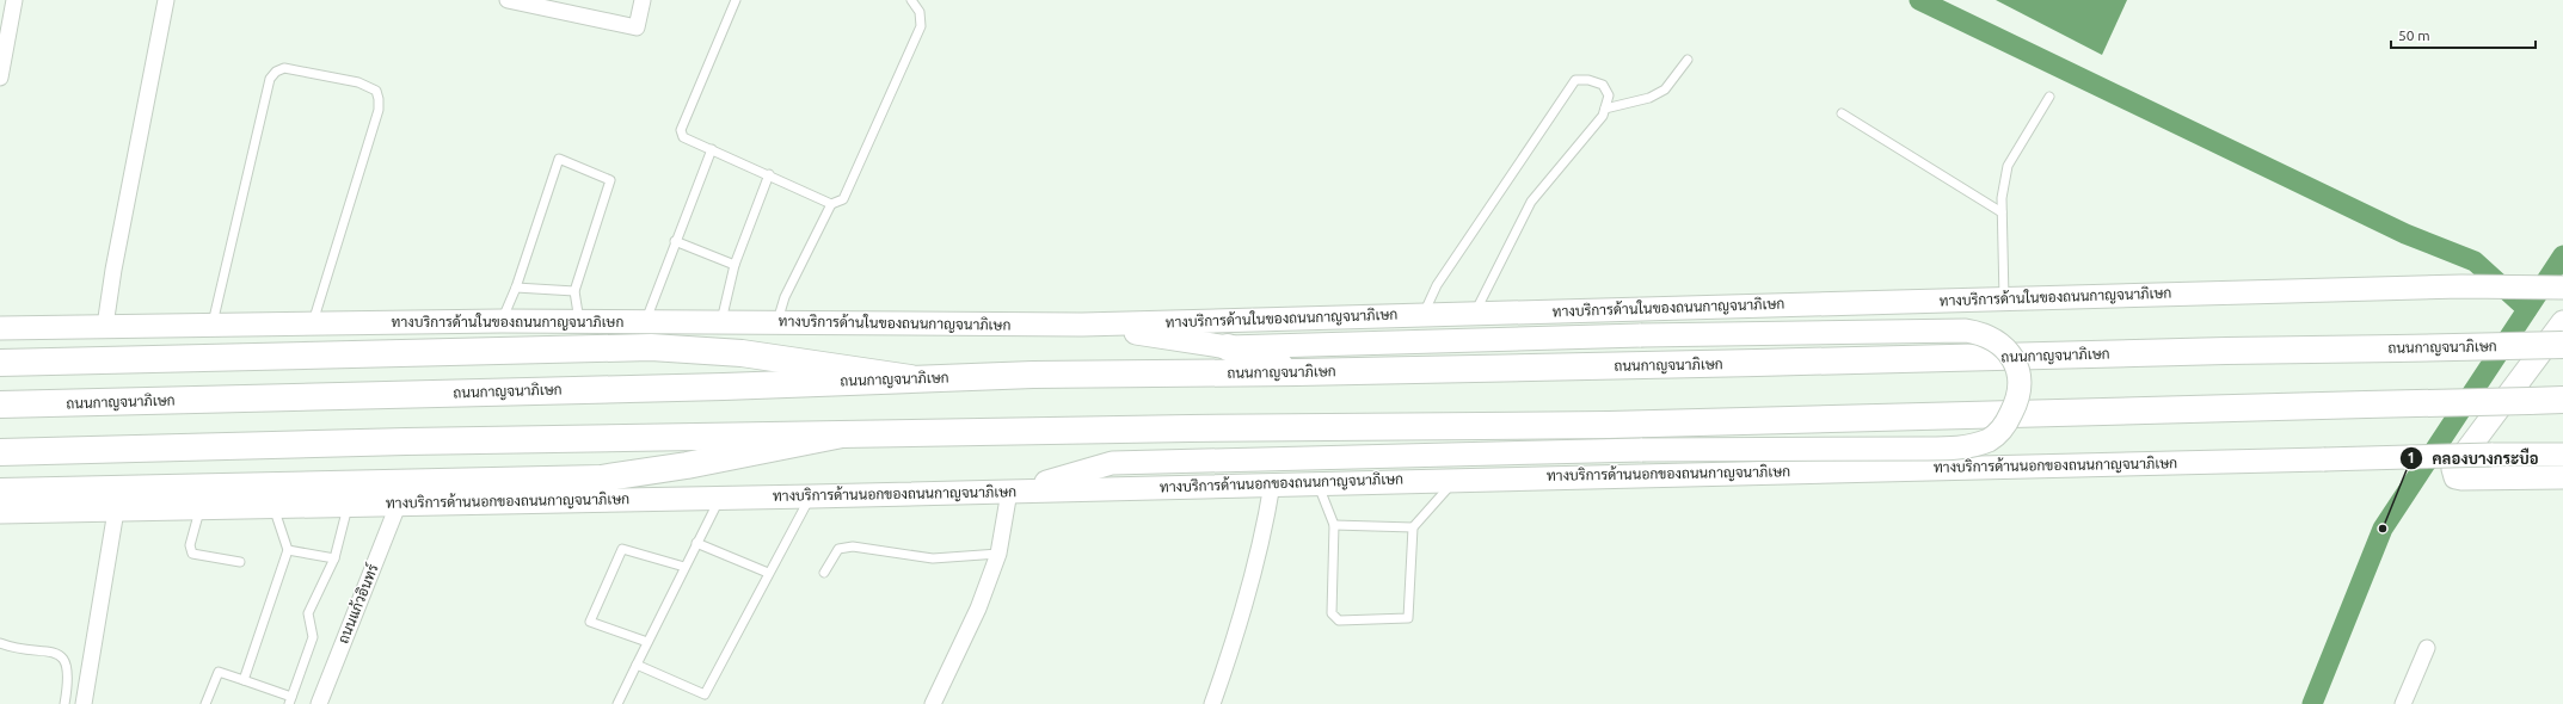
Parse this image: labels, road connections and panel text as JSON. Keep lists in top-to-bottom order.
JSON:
{
  "streets": {
    "highway": ["ถนนกาญจนาภิเษก"],
    "main road": ["ทางบริการด้านในของถนนกาญจนาภิเษก", "ทางบริการด้านนอกของถนนกาญจนาภิเษก"],
    "street": ["ถนนแก้วอินทร์"]
  },
  "crossings": [
    ["ทางบริการด้านนอกของถนนกาญจนาภิเษก", "ถนนแก้วอินทร์"]
  ],
  "places": ["คลองบางกระบือ"],
  "scale_bar": "50 m"
}
